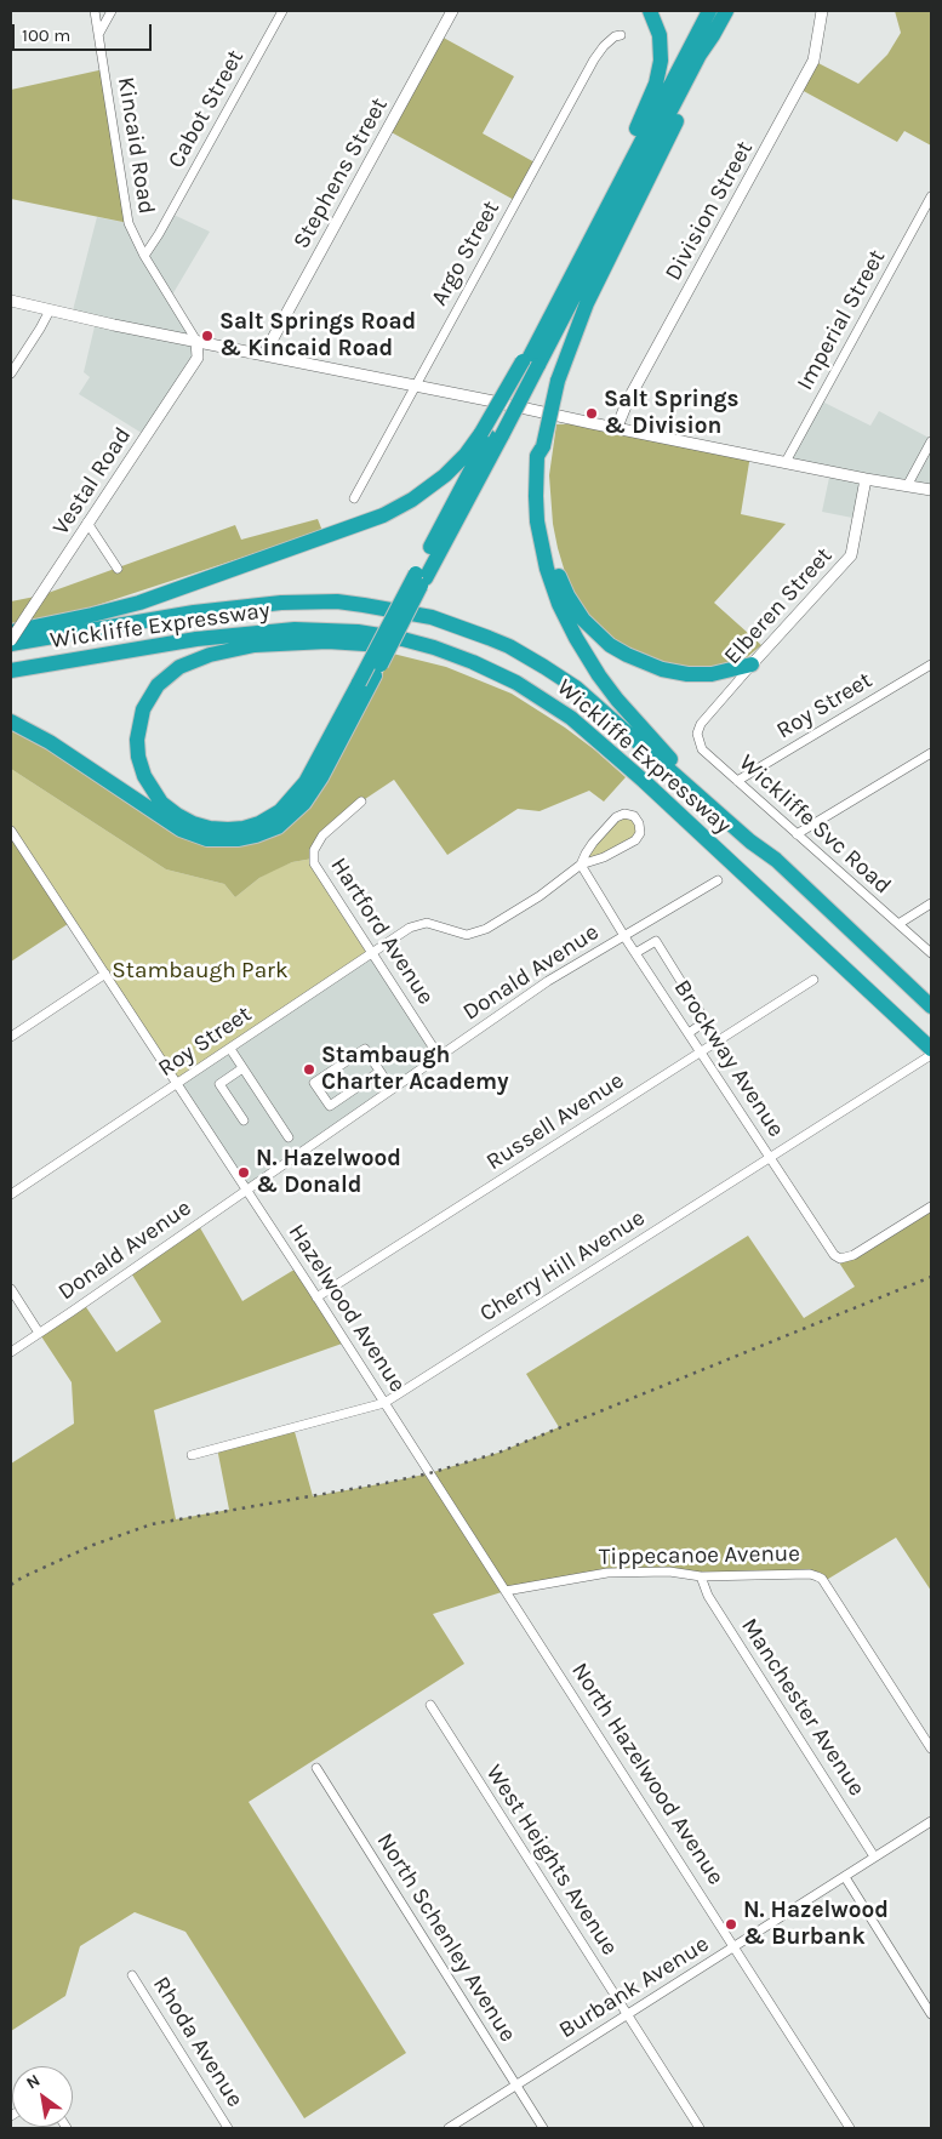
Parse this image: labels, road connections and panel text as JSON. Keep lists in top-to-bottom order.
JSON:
{
  "streets": {
    "highway": ["Wickliffe Expressway"],
    "street": [
      "Cabot Street",
      "Kincaid Road",
      "Stephens Street",
      "Division Street",
      "Argo Street",
      "Imperial Street",
      "Vestal Road",
      "Elberen Street",
      "Roy Street",
      "Wickliffe Svc Road",
      "Hartford Avenue",
      "Donald Avenue",
      "Brockway Avenue",
      "Russell Avenue",
      "Cherry Hill Avenue",
      "Hazelwood Avenue",
      "Tippecanoe Avenue",
      "Manchester Avenue",
      "North Hazelwood Avenue",
      "West Heights Avenue",
      "North Schenley Avenue",
      "Burbank Avenue",
      "Rhoda Avenue"
    ]
  },
  "crossings": [
    ["Cabot Street", "Kincaid Road"],
    ["Kincaid Road", "Vestal Road"],
    ["Vestal Road", "Wickliffe Expressway"],
    ["Elberen Street", "Wickliffe Svc Road"],
    ["Roy Street", "Wickliffe Svc Road"],
    ["Roy Street", "Hartford Avenue"],
    ["Roy Street", "Brockway Avenue"],
    ["Roy Street", "Hazelwood Avenue"],
    ["Hartford Avenue", "Donald Avenue"],
    ["Donald Avenue", "Brockway Avenue"],
    ["Donald Avenue", "Hazelwood Avenue"],
    ["Brockway Avenue", "Russell Avenue"],
    ["Brockway Avenue", "Cherry Hill Avenue"],
    ["Russell Avenue", "Hazelwood Avenue"],
    ["Cherry Hill Avenue", "Hazelwood Avenue"],
    ["Hazelwood Avenue", "North Hazelwood Avenue"],
    ["Tippecanoe Avenue", "Manchester Avenue"],
    ["Tippecanoe Avenue", "North Hazelwood Avenue"],
    ["Manchester Avenue", "Burbank Avenue"],
    ["North Hazelwood Avenue", "Burbank Avenue"],
    ["West Heights Avenue", "Burbank Avenue"],
    ["North Schenley Avenue", "Burbank Avenue"]
  ],
  "parks": ["Stambaugh Park"],
  "places": [
    "Salt Springs Road & Kincaid Road",
    "Salt Springs & Division",
    "Stambaugh Charter Academy",
    "N. Hazelwood & Donald",
    "N. Hazelwood & Burbank"
  ],
  "scale_bar": "100 m",
  "north": "top left"
}
